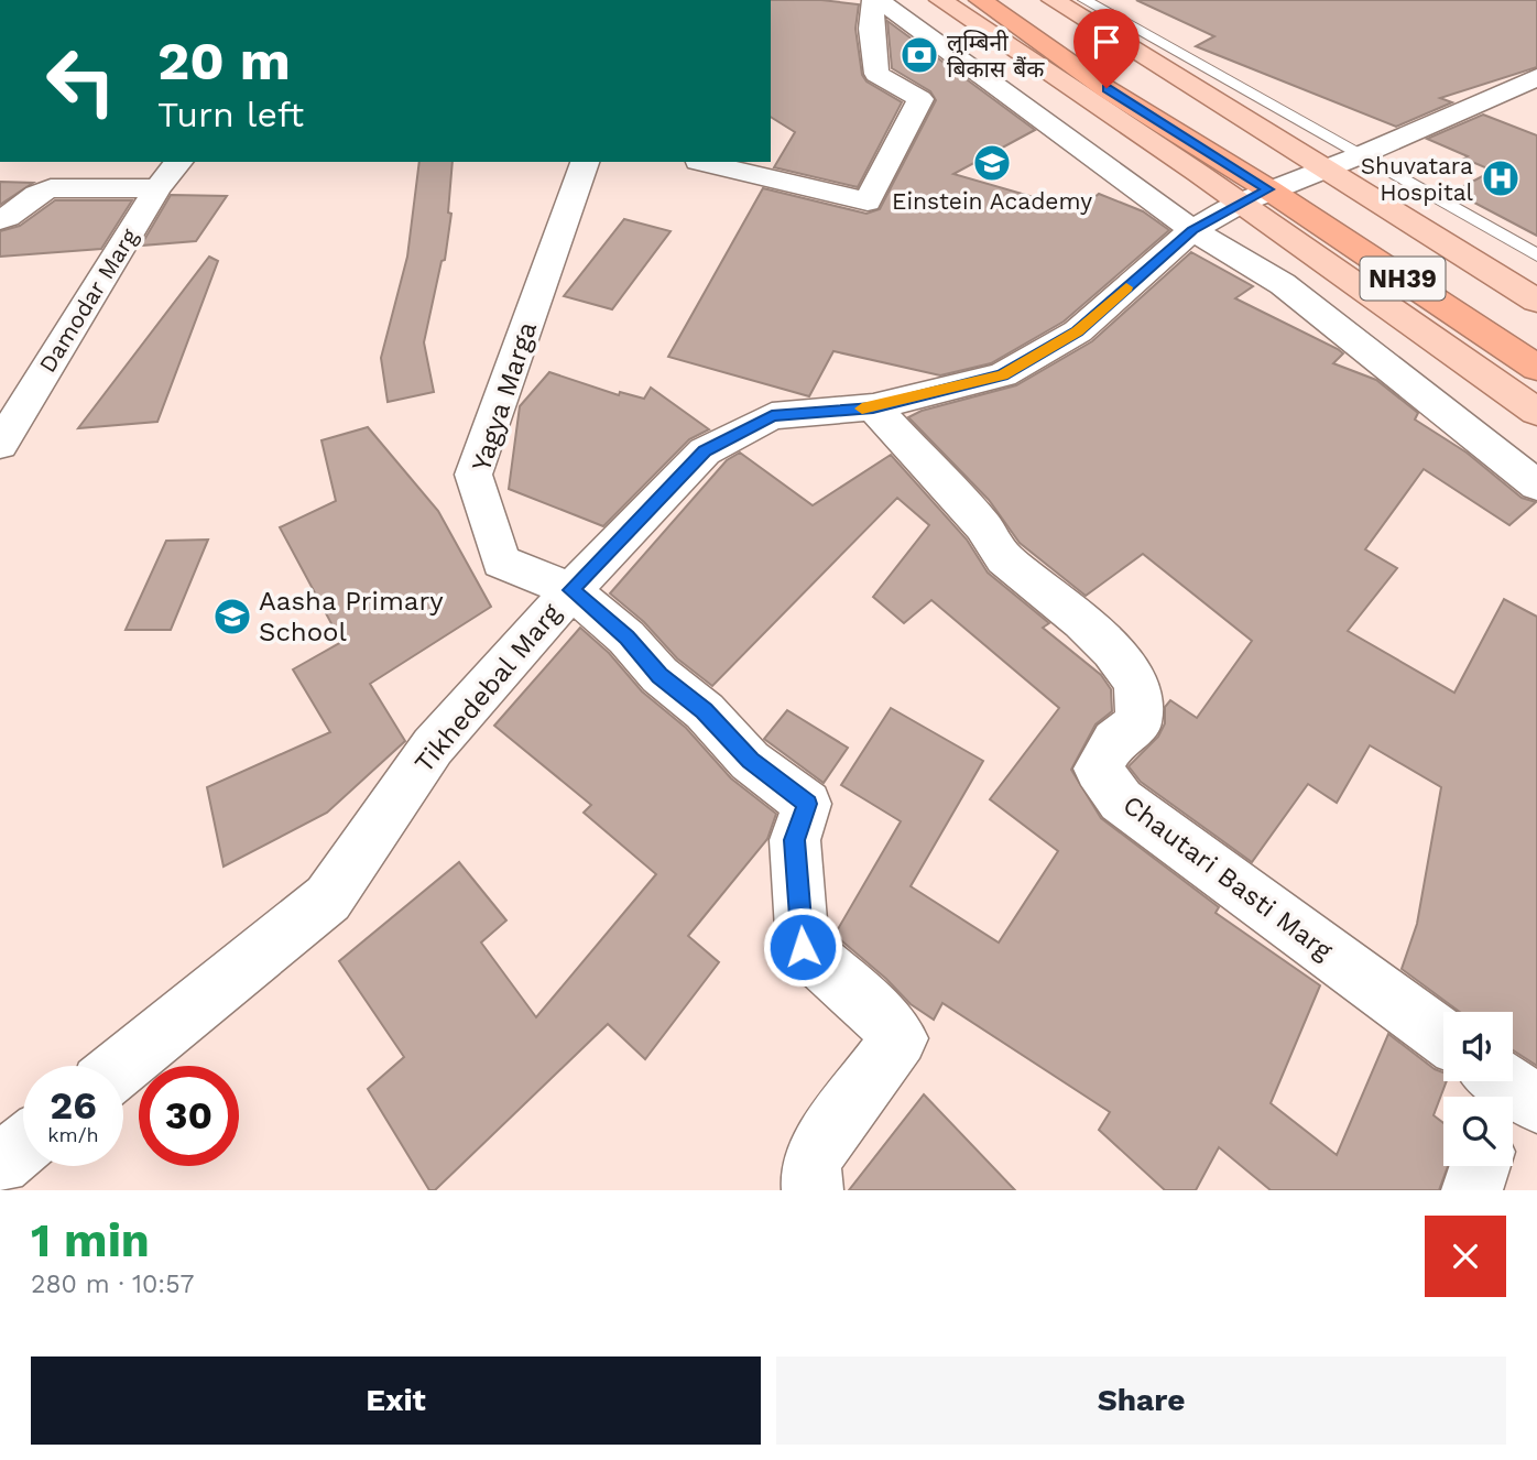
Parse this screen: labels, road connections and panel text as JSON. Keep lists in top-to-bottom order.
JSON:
{
  "streets": {
    "highway": ["NH39"],
    "street": [
      "Damodar Marg",
      "Yagya Marga",
      "Tikhedebal Marg",
      "Chautari Basti Marg"
    ]
  },
  "crossings": [
    ["NH39", "Tikhedebal Marg"],
    ["Yagya Marga", "Tikhedebal Marg"],
    ["Tikhedebal Marg", "Chautari Basti Marg"]
  ],
  "places": {
    "bank": ["लुम्बिनी बिकास बैंक"],
    "school or university": ["Einstein Academy", "Aasha Primary School"],
    "hospital": ["Shuvatara Hospital"]
  },
  "page": {
    "turn": ["20 m", "Turn left"],
    "speed": "26 km/h",
    "limit": "30",
    "heading": ["1 min", "280 m · 10:57"],
    "buttons": ["Exit", "Share"]
  }
}
